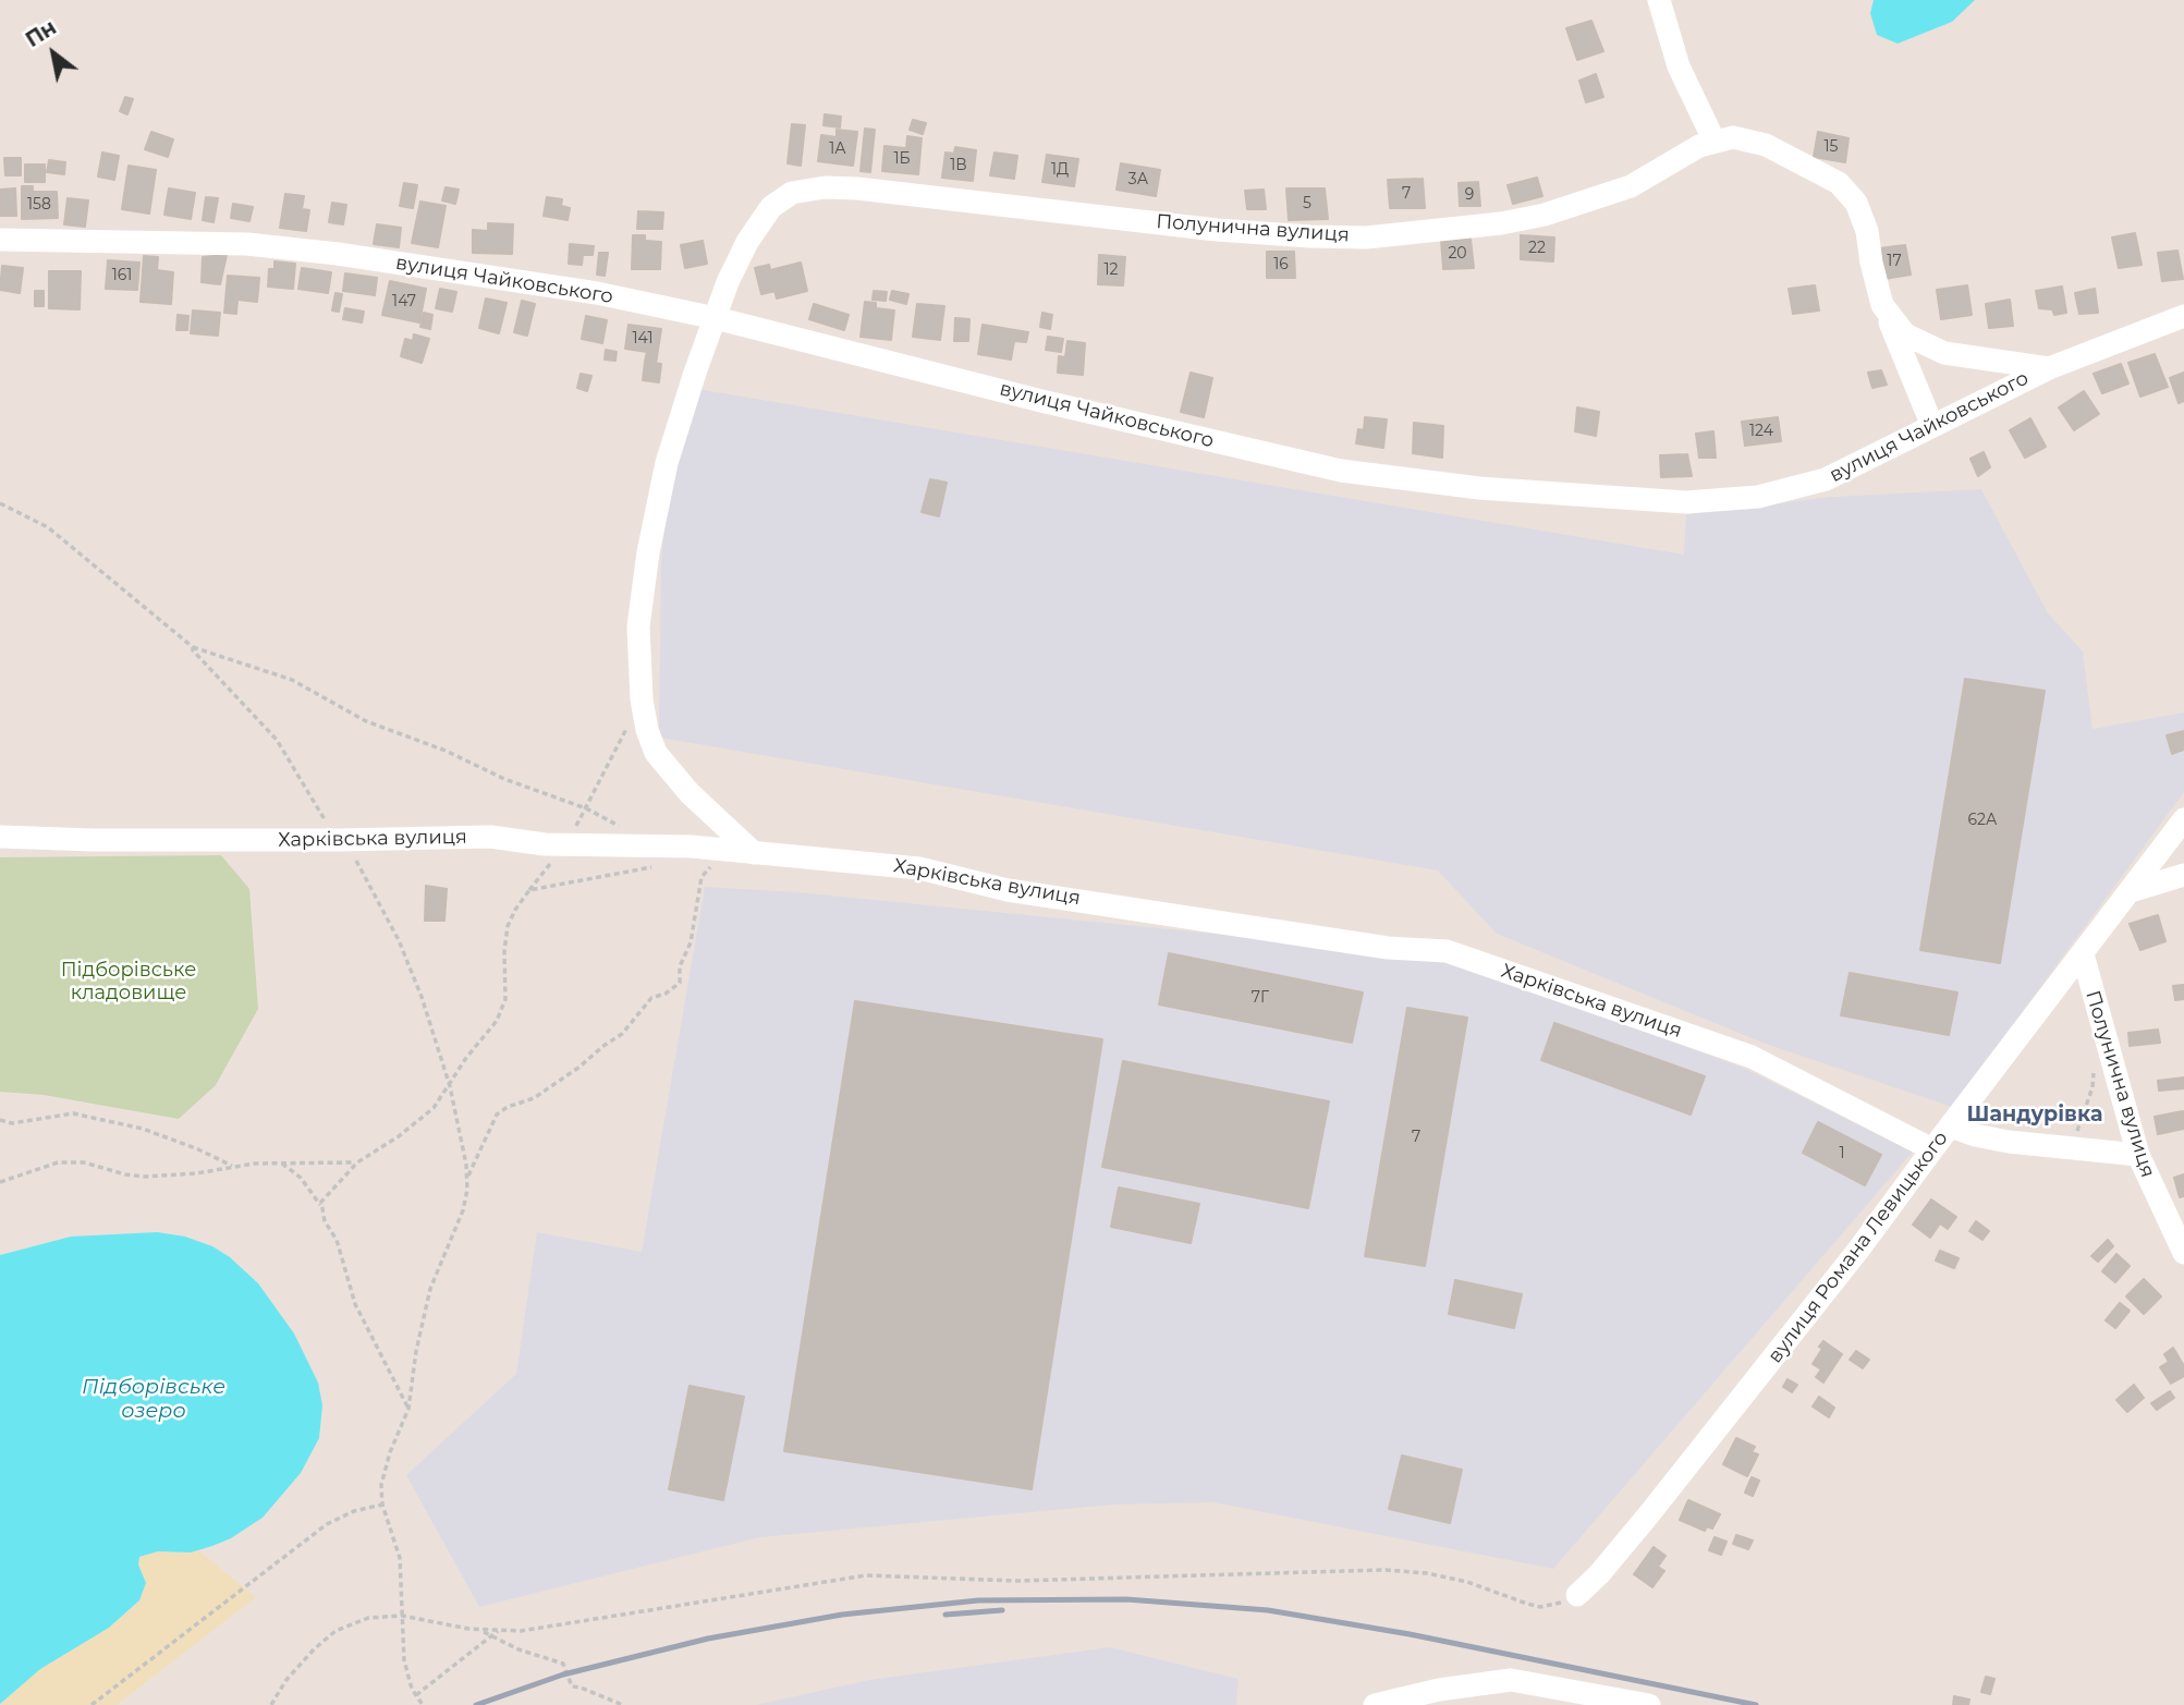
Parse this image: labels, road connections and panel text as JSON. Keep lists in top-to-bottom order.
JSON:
{
  "streets": {
    "street": [
      "Полунична вулиця",
      "вулиця Чайковського",
      "Харківська вулиця",
      "вулиця Романа Левицького"
    ]
  },
  "crossings": [
    ["Полунична вулиця", "вулиця Чайковського"],
    ["Полунична вулиця", "Харківська вулиця"],
    ["Полунична вулиця", "вулиця Романа Левицького"],
    ["Харківська вулиця", "вулиця Романа Левицького"]
  ],
  "districts": ["Шандурівка"],
  "water": ["Підборівське озеро"],
  "parks": ["Підборівське кладовище"],
  "house_numbers": [
    "15",
    "1А",
    "1Б",
    "1В",
    "1Д",
    "3А",
    "7",
    "9",
    "5",
    "158",
    "22",
    "20",
    "17",
    "16",
    "12",
    "161",
    "147",
    "141",
    "124",
    "62А",
    "7Г",
    "7",
    "1"
  ],
  "north": "top left"
}
